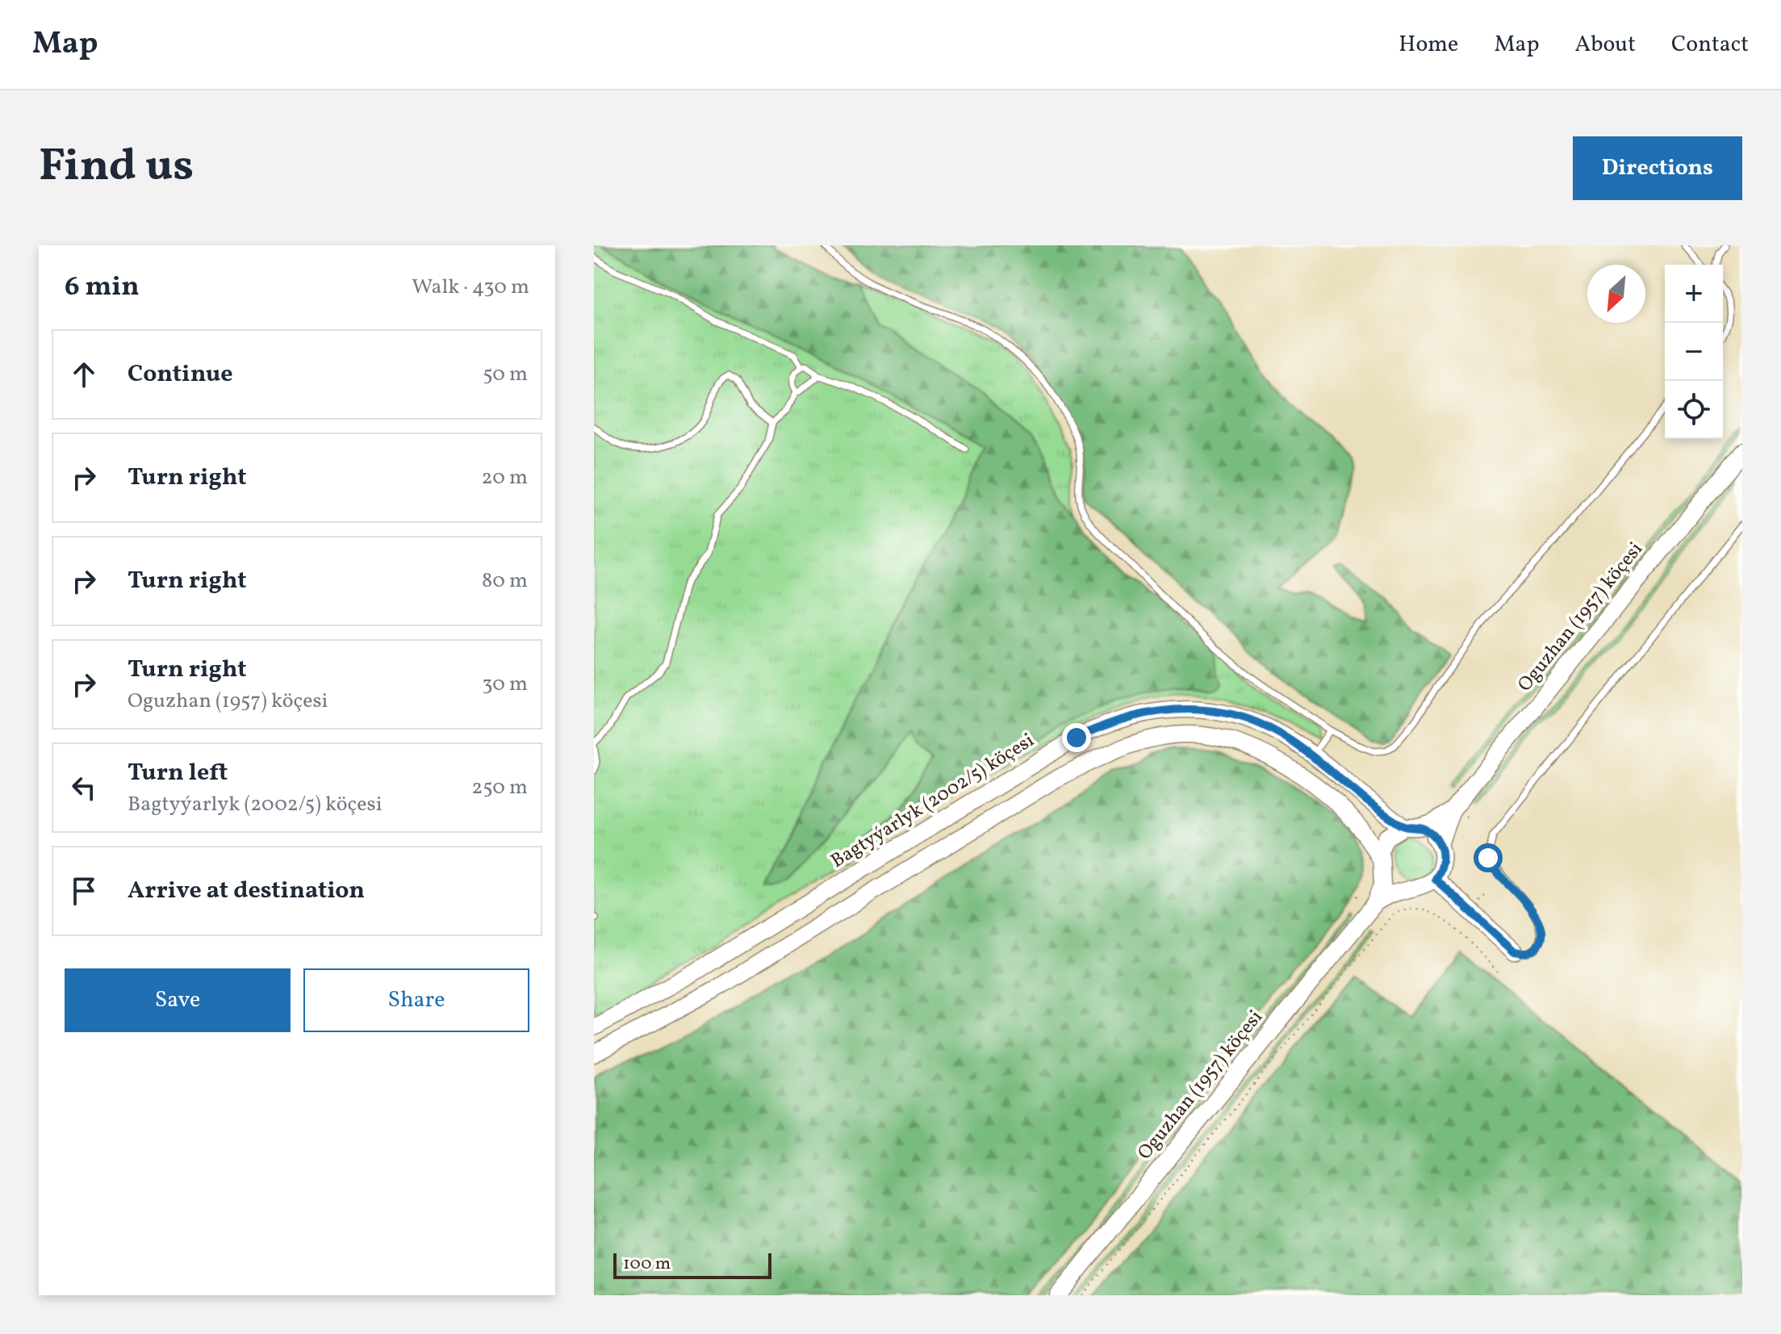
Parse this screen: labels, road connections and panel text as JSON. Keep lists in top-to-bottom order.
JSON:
{
  "streets": {
    "street": ["Oguzhan (1957) köçesi", "Bagtyýarlyk (2002/5) köçesi"]
  },
  "crossings": [
    ["Oguzhan (1957) köçesi", "Bagtyýarlyk (2002/5) köçesi"]
  ],
  "scale_bar": "100 m",
  "north": "bottom left",
  "page": {
    "header": "Map",
    "nav": [
      "Home",
      "Map",
      "About",
      "Contact"
    ],
    "title": "Find us",
    "buttons": [
      "Directions",
      ["Save", "Share"]
    ],
    "heading": ["6 min", "Walk · 430 m"],
    "map_buttons": ["+", "−"],
    "list": [
      ["Continue", "50 m"],
      ["Turn right", "20 m"],
      ["Turn right", "80 m"],
      ["Turn right", "Oguzhan (1957) köçesi", "30 m"],
      ["Turn left", "Bagtyýarlyk (2002/5) köçesi", "250 m"],
      "Arrive at destination"
    ],
    "scale": "100 m"
  }
}
